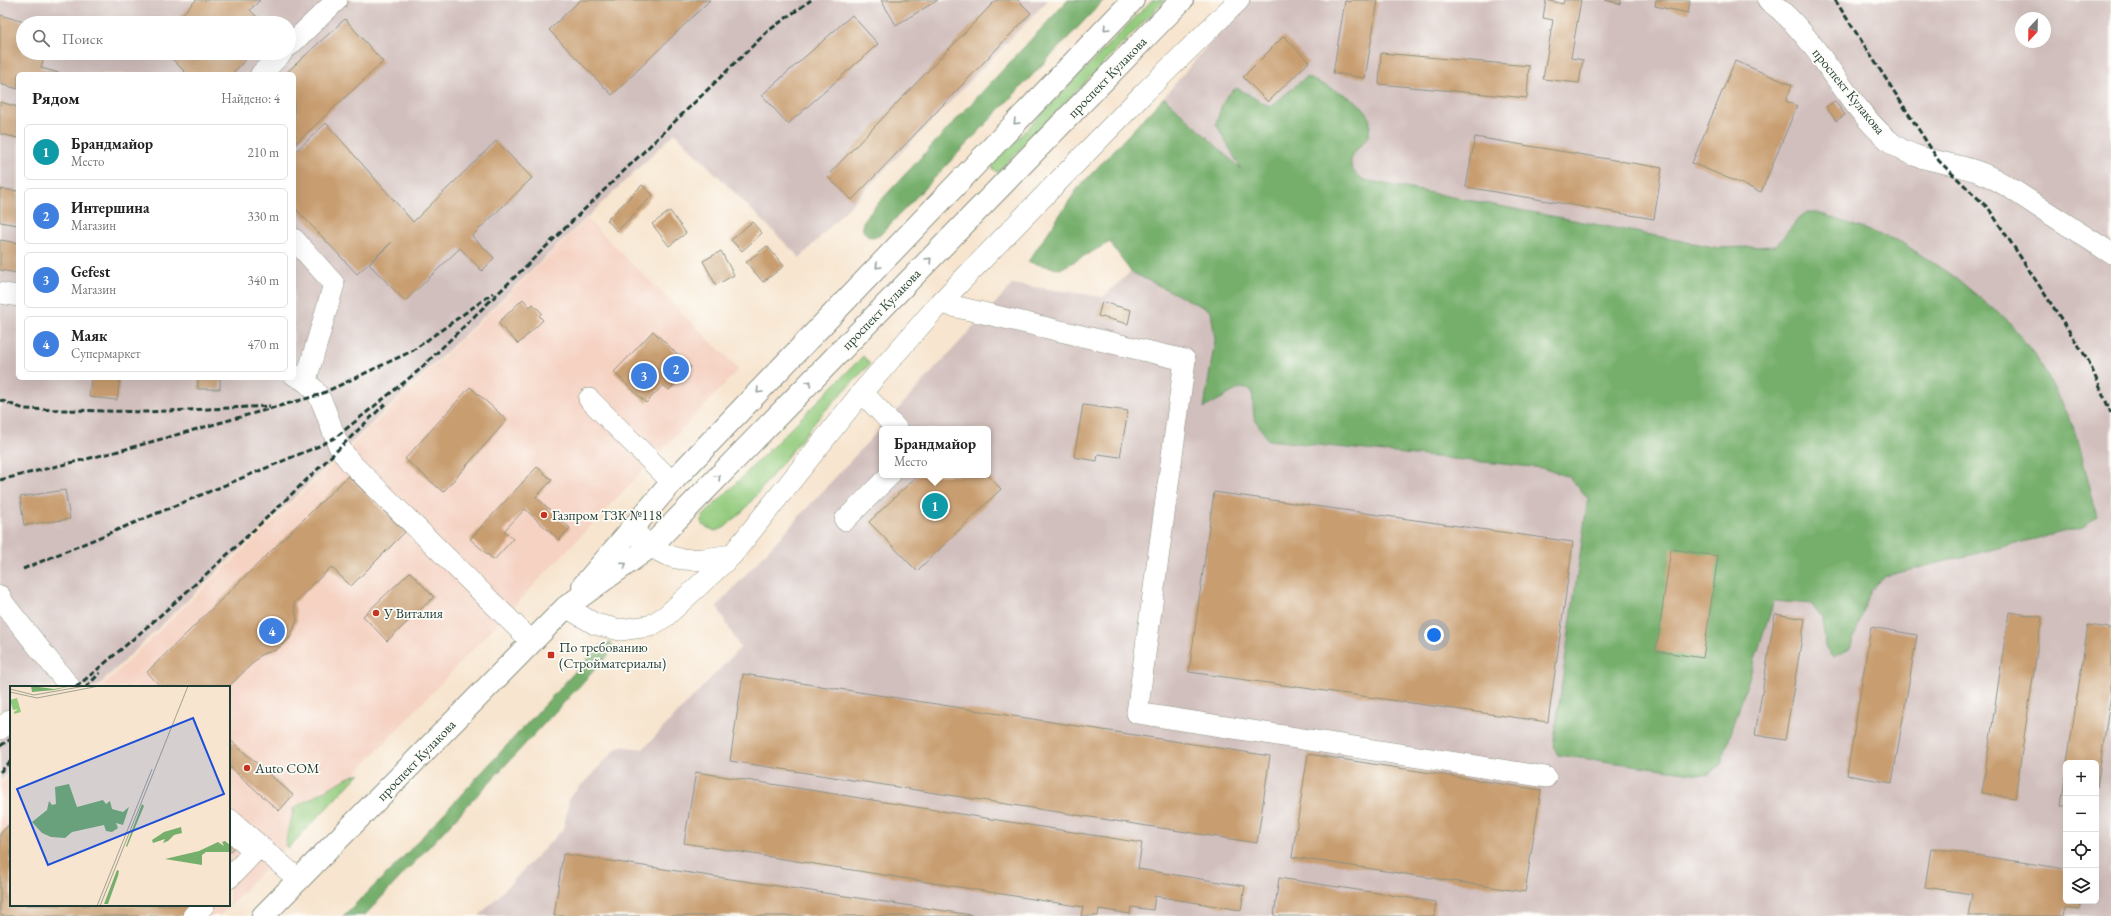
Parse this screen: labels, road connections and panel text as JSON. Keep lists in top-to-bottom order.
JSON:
{
  "streets": {
    "main road": ["проспект Кулакова"]
  },
  "places": {
    "other": ["Газпром ТЗК №118", "У Виталия", "Auto COM"],
    "transit": ["По требованию (Стройматериалы)"]
  },
  "north": "bottom",
  "page": {
    "search": "Поиск",
    "heading": ["Рядом", "Найдено: 4"],
    "list": [
      {
        "mark": "1",
        "name": "Брандмайор",
        "note": "Место",
        "value": "210 m"
      },
      {
        "mark": "2",
        "name": "Интершина",
        "note": "Магазин",
        "value": "330 m"
      },
      {
        "mark": "3",
        "name": "Gefest",
        "note": "Магазин",
        "value": "340 m"
      },
      {
        "mark": "4",
        "name": "Маяк",
        "note": "Супермаркет",
        "value": "470 m"
      }
    ],
    "pins": [
      "2",
      "3",
      "1",
      "4"
    ],
    "popup": ["Брандмайор", "Место"],
    "map_buttons": ["+", "−"]
  }
}
